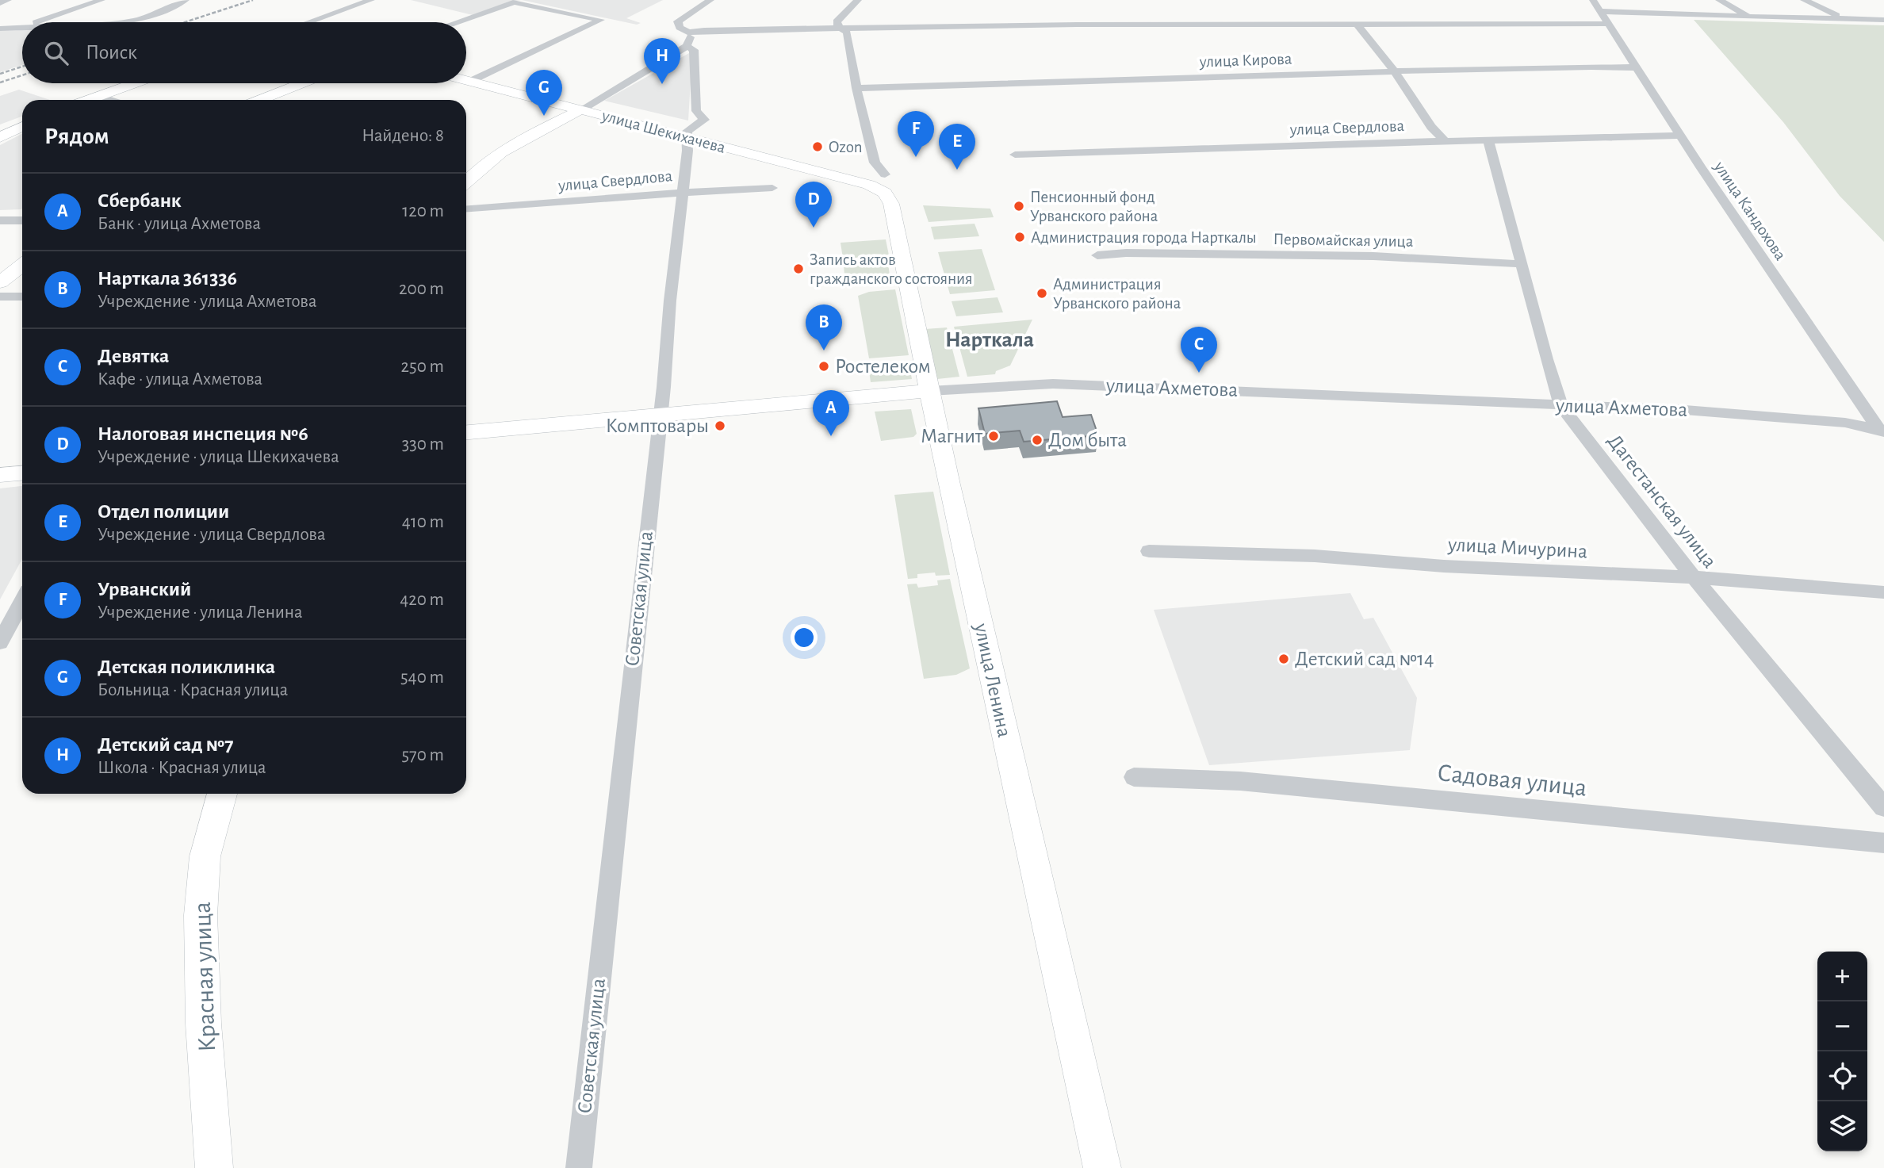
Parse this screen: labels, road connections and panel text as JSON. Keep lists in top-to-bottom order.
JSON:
{
  "streets": {
    "street": [
      "улица Кирова",
      "улица Свердлова",
      "улица Шекихачева",
      "улица Кандохова",
      "Первомайская улица",
      "улица Ахметова",
      "Дагестанская улица",
      "улица Мичурина",
      "Советская улица",
      "улица Ленина",
      "Садовая улица",
      "Красная улица"
    ]
  },
  "crossings": [
    ["улица Кирова", "улица Кандохова"],
    ["улица Кирова", "улица Ленина"],
    ["улица Свердлова", "улица Кандохова"],
    ["улица Свердлова", "Дагестанская улица"],
    ["улица Свердлова", "Советская улица"],
    ["улица Шекихачева", "Советская улица"],
    ["улица Шекихачева", "улица Ленина"],
    ["улица Кандохова", "улица Ахметова"],
    ["Первомайская улица", "Дагестанская улица"],
    ["улица Ахметова", "Дагестанская улица"],
    ["улица Ахметова", "Советская улица"],
    ["улица Ахметова", "улица Ленина"],
    ["Дагестанская улица", "улица Мичурина"]
  ],
  "districts": ["Нарткала"],
  "places": [
    "Ozon",
    "Пенсионный фонд Урванского района",
    "Администрация города Нарткалы",
    "Запись актов гражданского состояния",
    "Администрация Урванского района",
    "Ростелеком",
    "Комптовары",
    "Магнит",
    "Дом быта",
    "Детский сад №14"
  ],
  "page": {
    "search": "Поиск",
    "pins": [
      "H",
      "G",
      "F",
      "E",
      "D",
      "B",
      "C",
      "A"
    ],
    "heading": ["Рядом", "Найдено: 8"],
    "list": [
      {
        "mark": "A",
        "name": "Сбербанк",
        "note": "Банк · улица Ахметова",
        "value": "120 m"
      },
      {
        "mark": "B",
        "name": "Нарткала 361336",
        "note": "Учреждение · улица Ахметова",
        "value": "200 m"
      },
      {
        "mark": "C",
        "name": "Девятка",
        "note": "Кафе · улица Ахметова",
        "value": "250 m"
      },
      {
        "mark": "D",
        "name": "Налоговая инспеция №6",
        "note": "Учреждение · улица Шекихачева",
        "value": "330 m"
      },
      {
        "mark": "E",
        "name": "Отдел полиции",
        "note": "Учреждение · улица Свердлова",
        "value": "410 m"
      },
      {
        "mark": "F",
        "name": "Урванский",
        "note": "Учреждение · улица Ленина",
        "value": "420 m"
      },
      {
        "mark": "G",
        "name": "Детская поликлинка",
        "note": "Больница · Красная улица",
        "value": "540 m"
      },
      {
        "mark": "H",
        "name": "Детский сад №7",
        "note": "Школа · Красная улица",
        "value": "570 m"
      }
    ],
    "map_buttons": ["+", "−"]
  }
}
